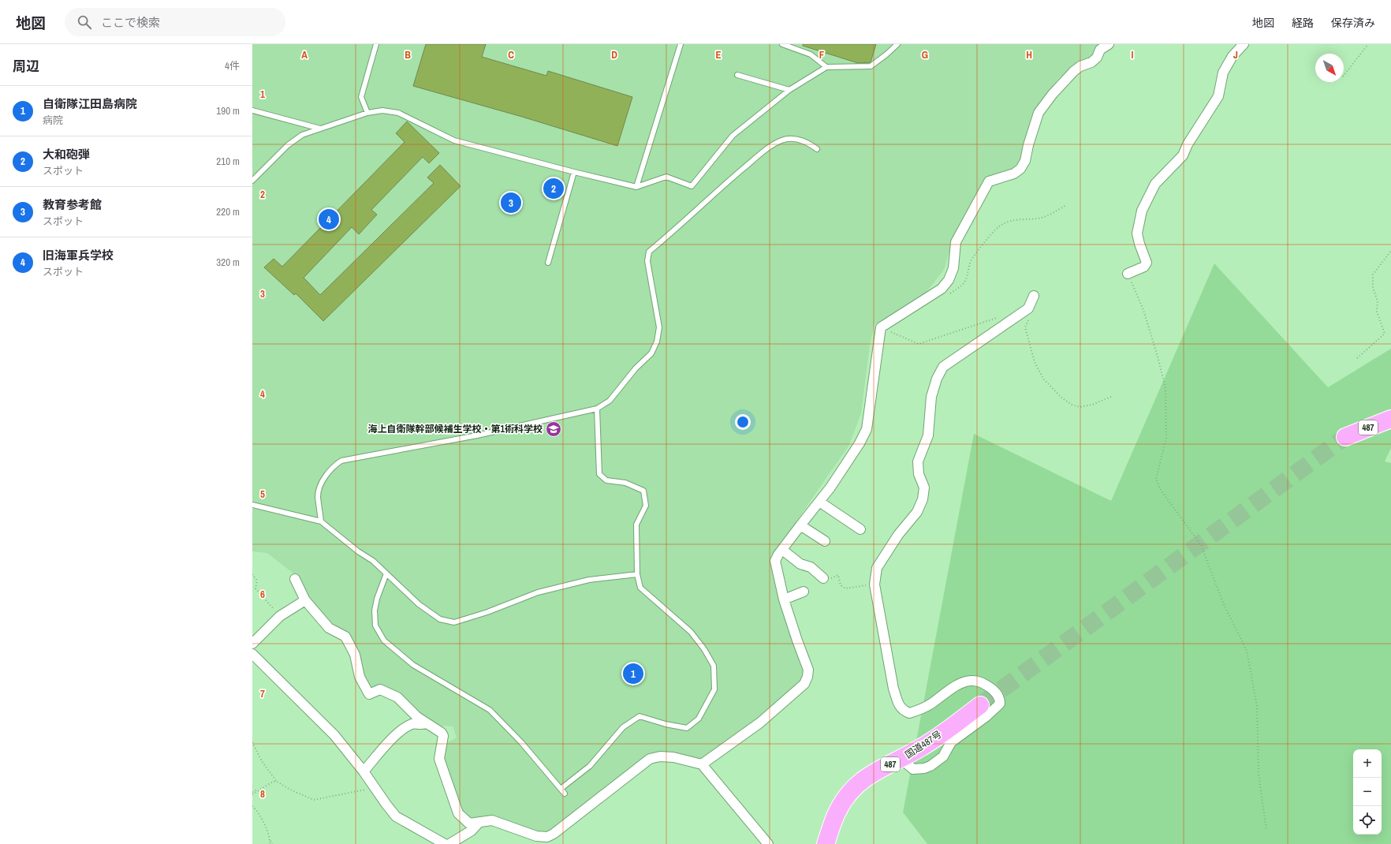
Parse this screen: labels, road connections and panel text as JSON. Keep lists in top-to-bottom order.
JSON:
{
  "streets": {
    "highway": ["487", "国道487号"]
  },
  "places": {
    "school or university": ["海上自衛隊幹部候補生学校・第1術科学校"]
  },
  "north": "bottom right",
  "page": {
    "header": "地図",
    "search": "ここで検索",
    "nav": ["地図", "経路", "保存済み"],
    "heading": ["周辺", "4件"],
    "list": [
      {
        "mark": "1",
        "name": "自衛隊江田島病院",
        "note": "病院",
        "value": "190 m"
      },
      {
        "mark": "2",
        "name": "大和砲弾",
        "note": "スポット",
        "value": "210 m"
      },
      {
        "mark": "3",
        "name": "教育参考館",
        "note": "スポット",
        "value": "220 m"
      },
      {
        "mark": "4",
        "name": "旧海軍兵学校",
        "note": "スポット",
        "value": "320 m"
      }
    ],
    "pins": [
      "2",
      "3",
      "4",
      "1"
    ],
    "map_buttons": ["+", "−"]
  },
  "grid": {
    "columns": [
      "A",
      "B",
      "C",
      "D",
      "E",
      "F",
      "G",
      "H",
      "I",
      "J"
    ],
    "rows": [
      "1",
      "2",
      "3",
      "4",
      "5",
      "6",
      "7",
      "8"
    ]
  }
}
